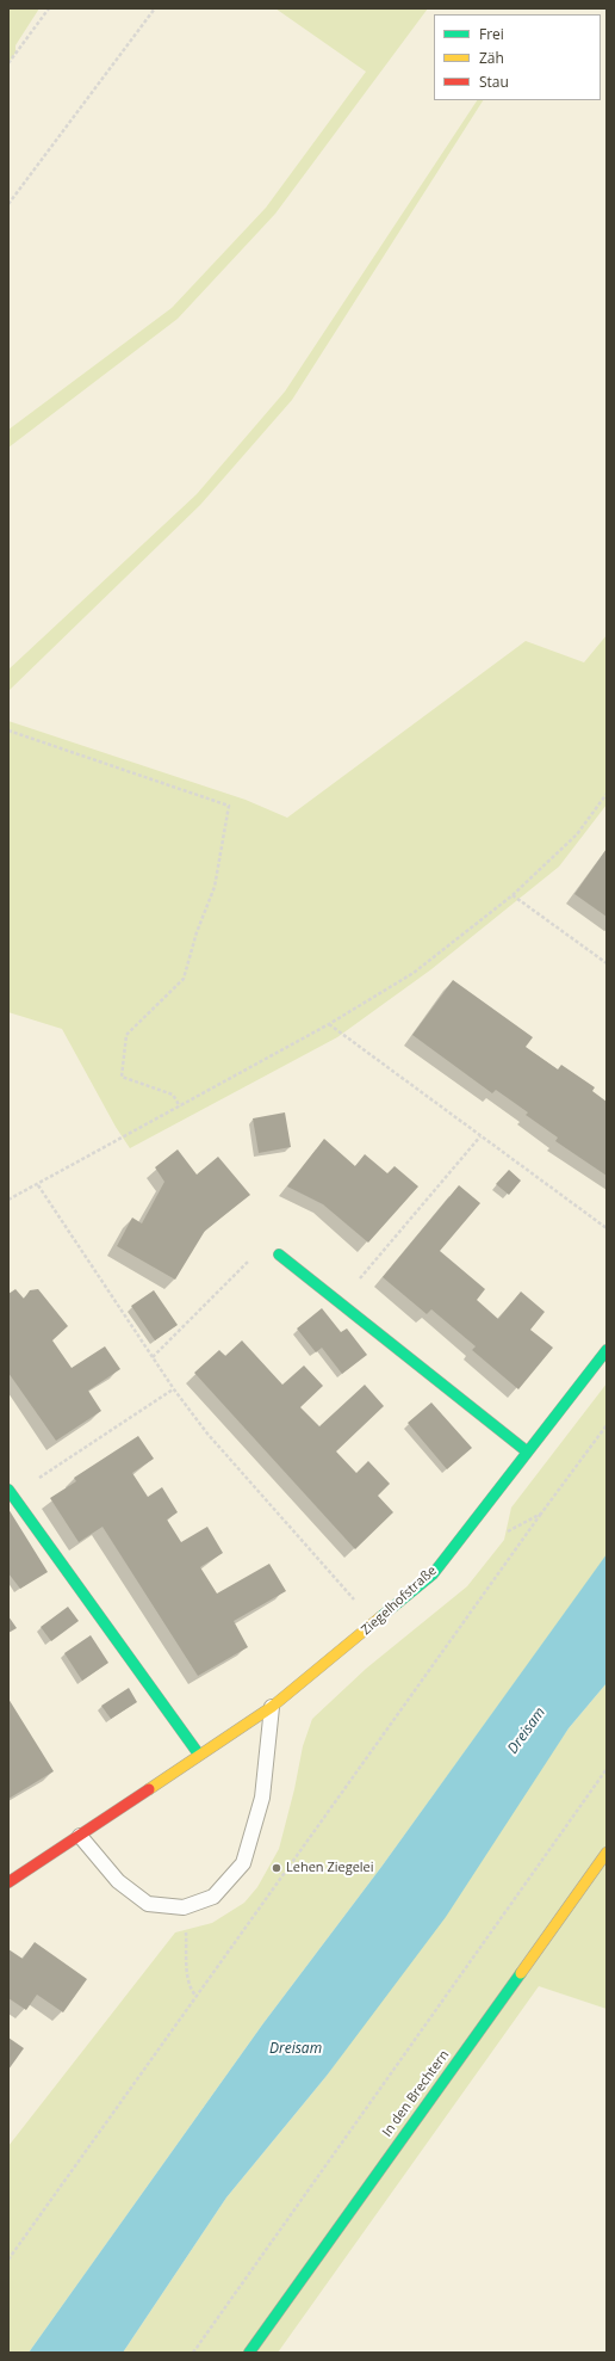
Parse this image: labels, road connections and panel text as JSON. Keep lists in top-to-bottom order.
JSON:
{
  "streets": {
    "street": ["Ziegelhofstraße", "In den Brechtern"]
  },
  "water": ["Dreisam"],
  "places": ["Lehen Ziegelei"],
  "legend": ["Frei", "Zäh", "Stau"]
}
